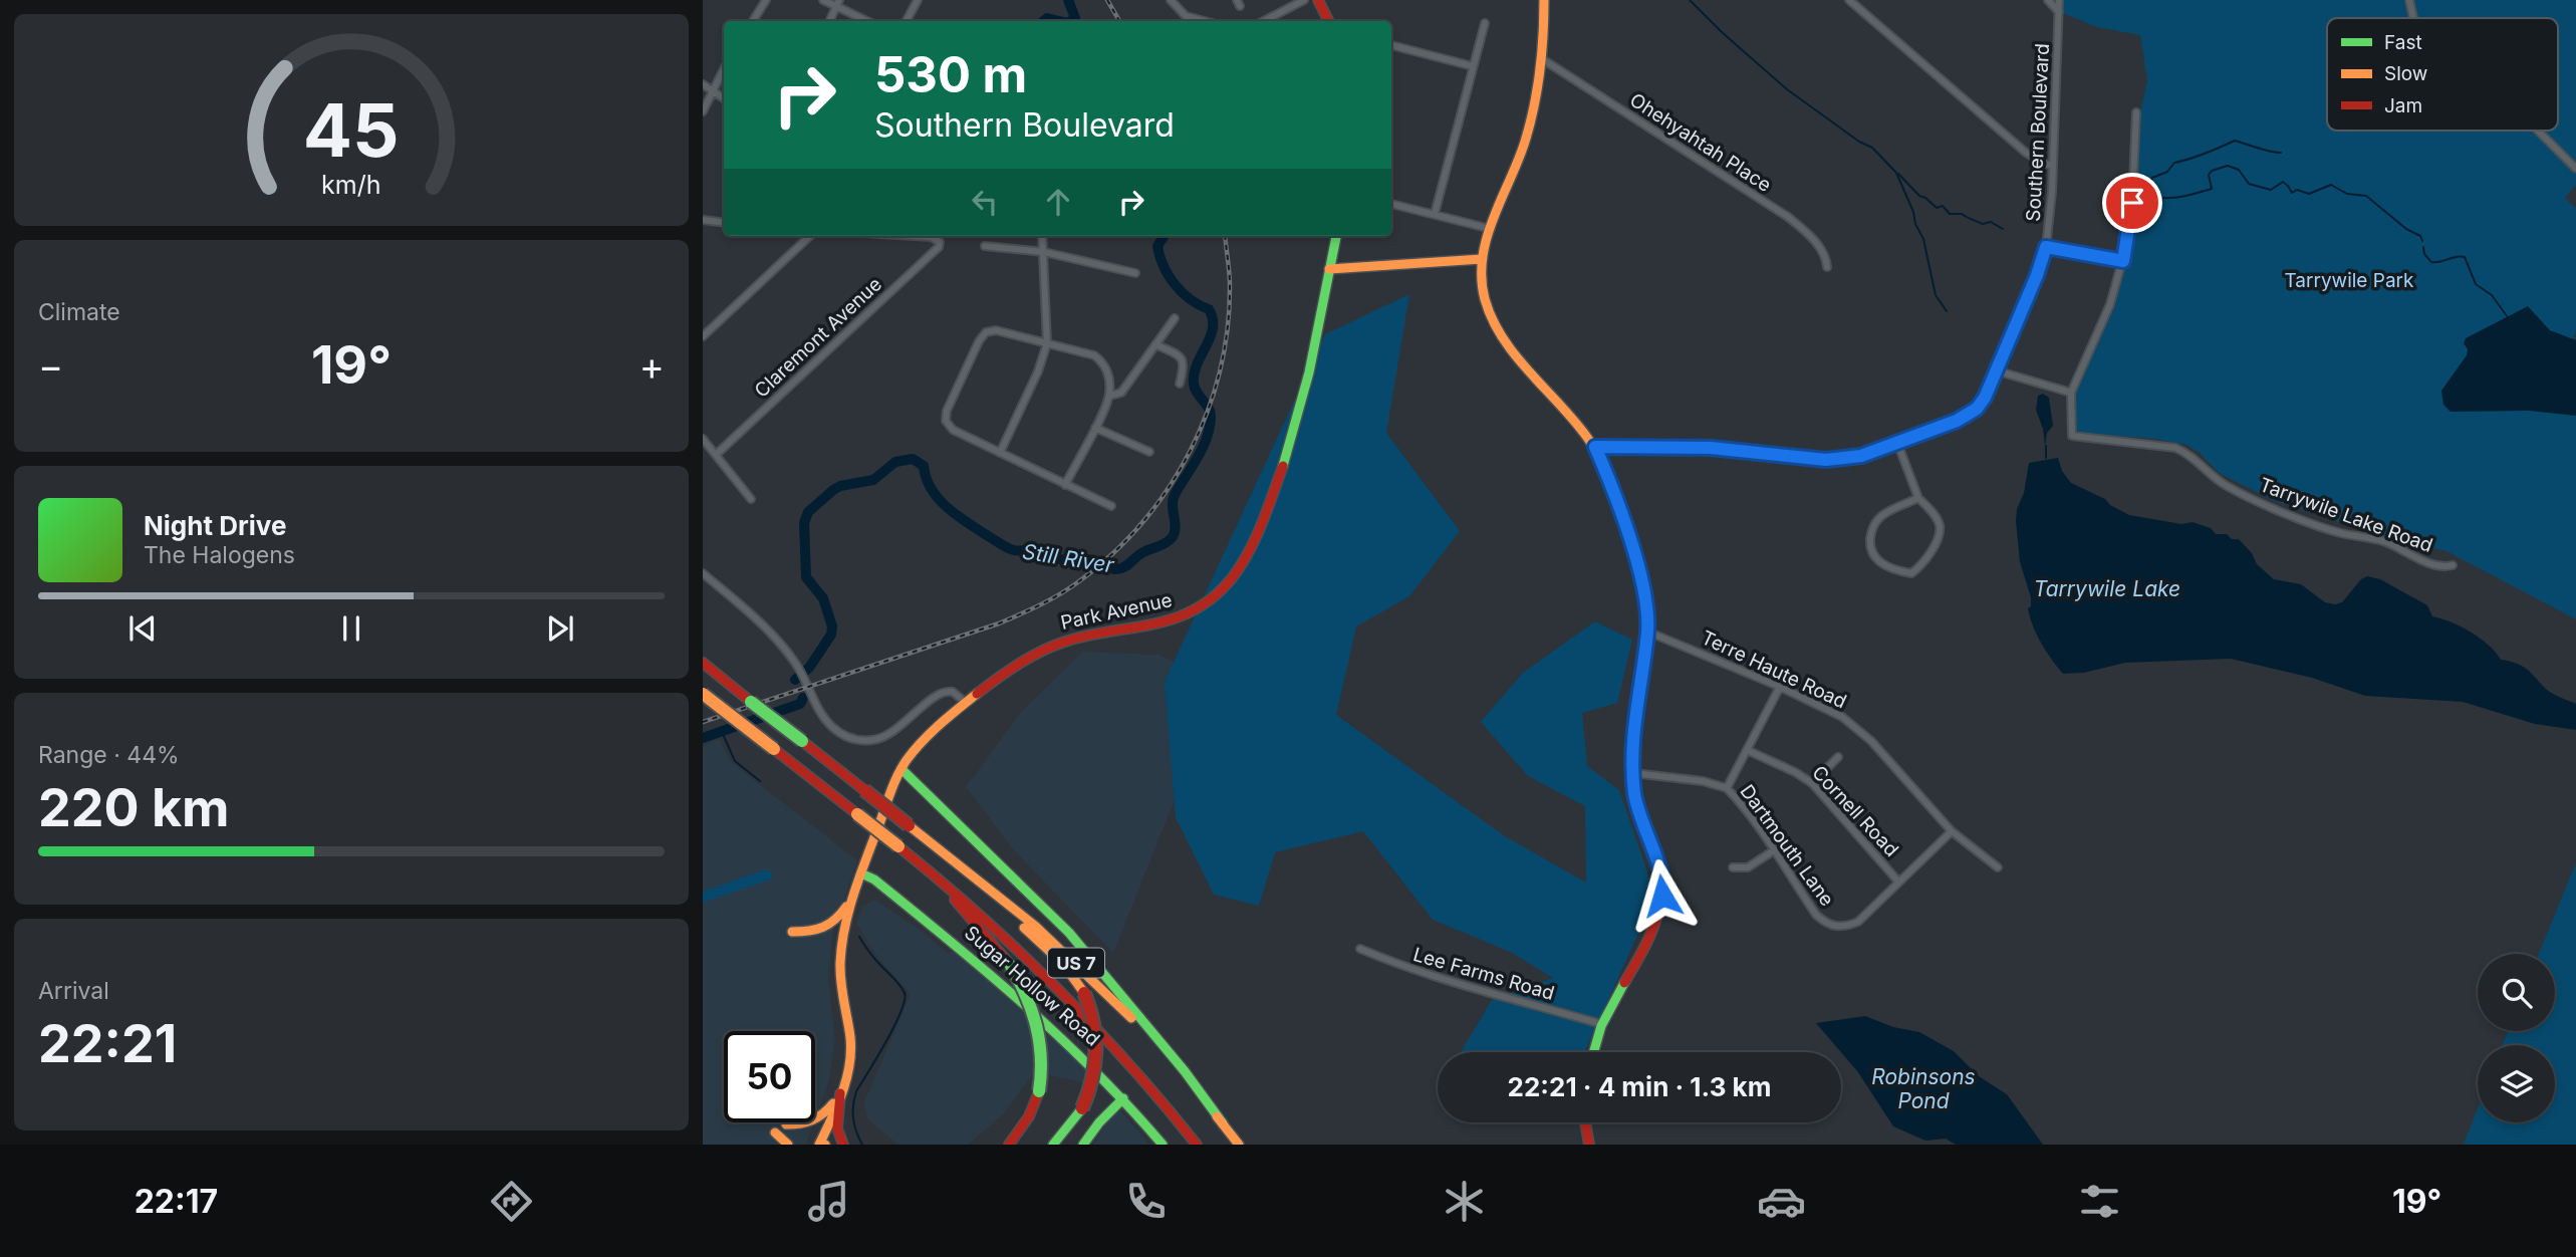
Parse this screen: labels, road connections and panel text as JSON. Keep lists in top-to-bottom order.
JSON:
{
  "streets": {
    "main road": ["Park Avenue", "US 7", "Sugar Hollow Road"],
    "street": [
      "Southern Boulevard",
      "Ohehyahtah Place",
      "Claremont Avenue",
      "Tarrywile Lake Road",
      "Terre Haute Road",
      "Cornell Road",
      "Dartmouth Lane",
      "Lee Farms Road"
    ]
  },
  "crossings": [
    ["Park Avenue", "Sugar Hollow Road"],
    ["Terre Haute Road", "Dartmouth Lane"],
    ["Cornell Road", "Dartmouth Lane"]
  ],
  "water": ["Still River", "Tarrywile Lake", "Robinsons Pond"],
  "parks": ["Tarrywile Park"],
  "legend": ["Fast", "Slow", "Jam"],
  "page": {
    "turn": ["530 m", "Southern Boulevard"],
    "tile": [
      "Climate",
      ["Range · 44%", "220 km"],
      ["Arrival", "22:21"]
    ],
    "heat": ["−", "19°", "+"],
    "song": ["Night Drive", "The Halogens"],
    "limit": "50",
    "trip": "22:21 · 4 min · 1.3 km",
    "tabs": ["22:17", "19°"],
    "gauge": ["45", "km/h"]
  }
}
